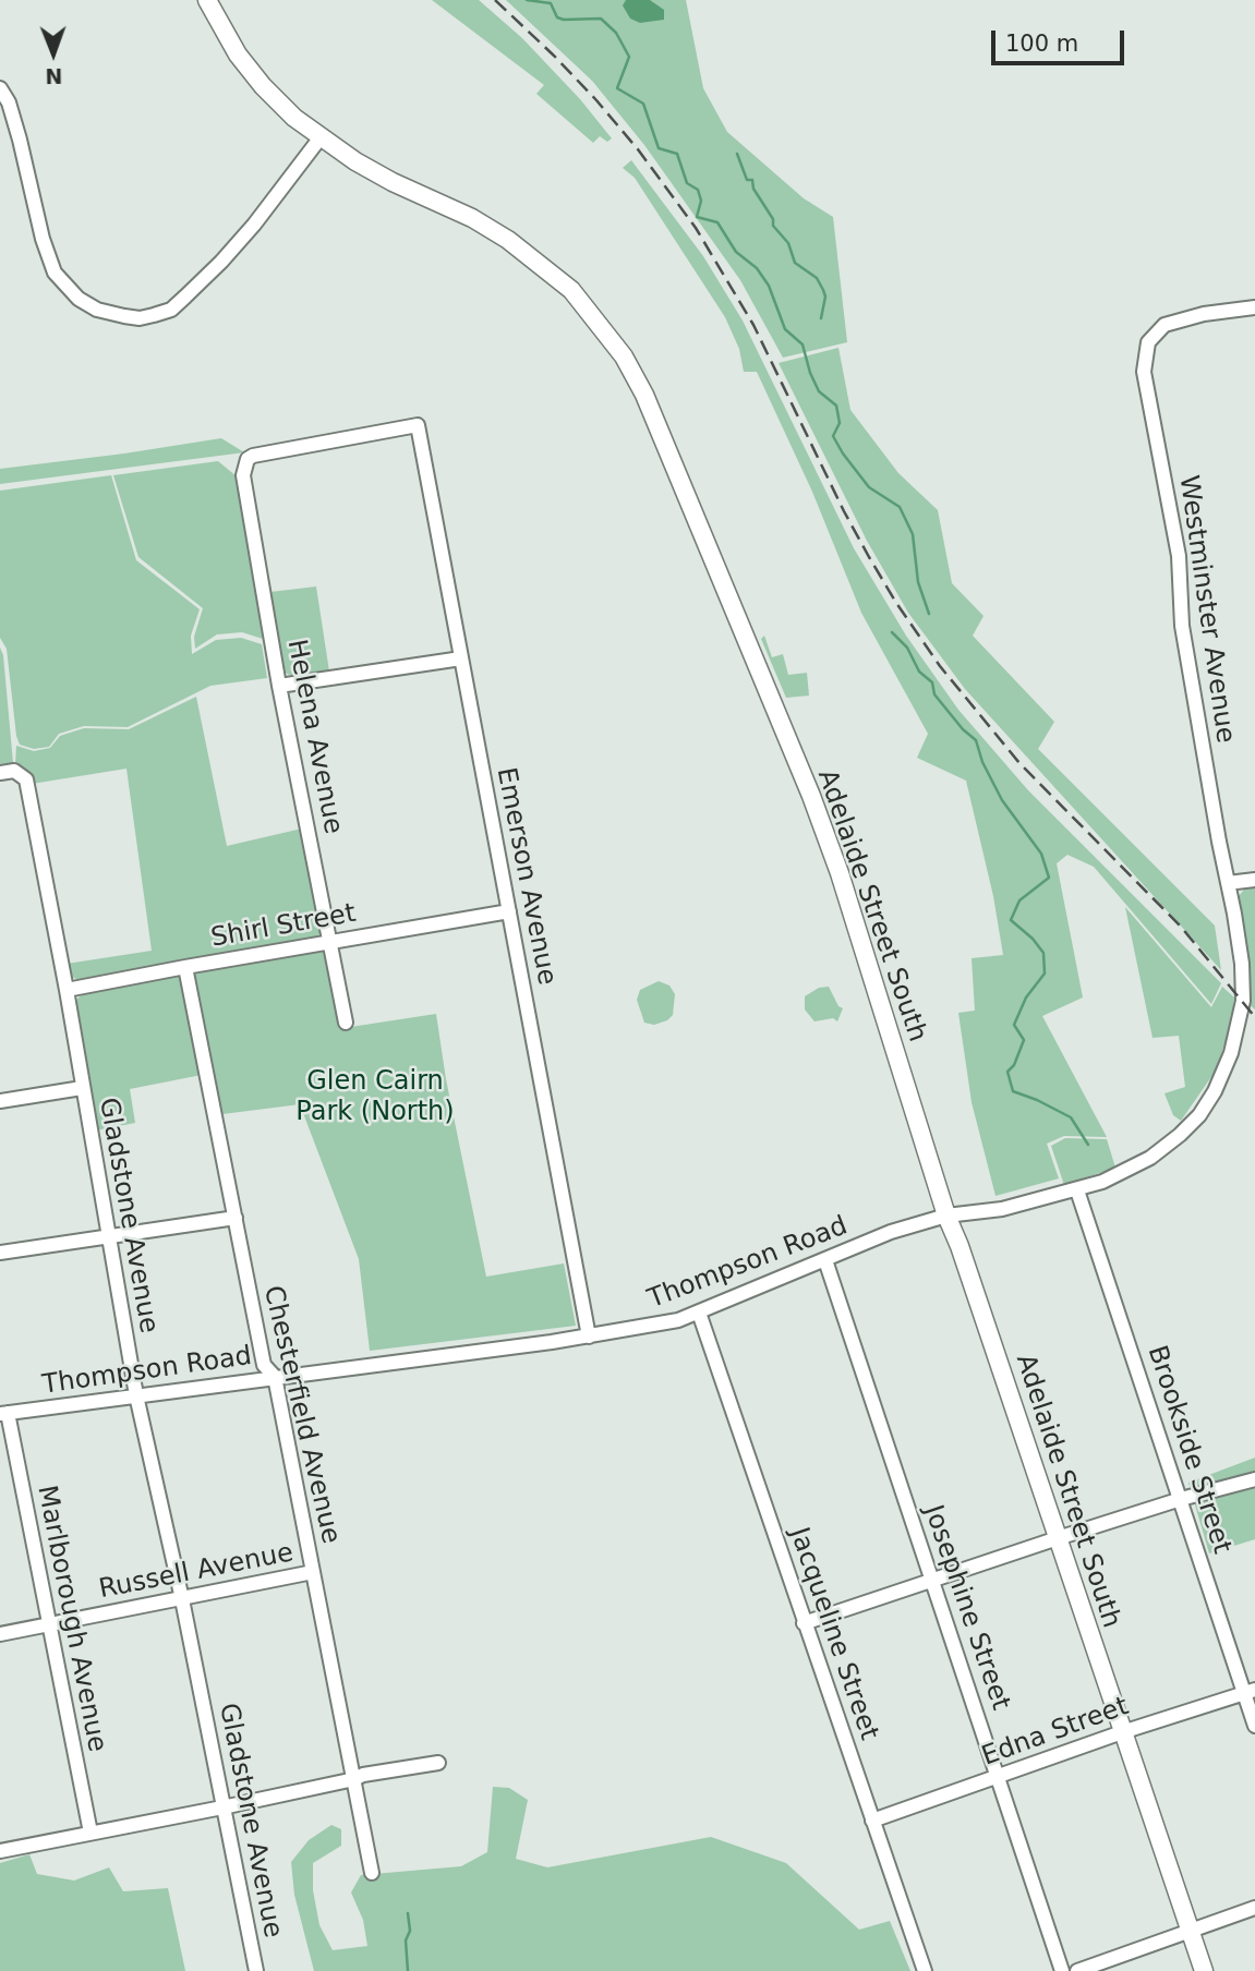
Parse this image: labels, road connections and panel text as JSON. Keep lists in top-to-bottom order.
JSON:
{
  "streets": {
    "main road": ["Adelaide Street South"],
    "street": [
      "Westminster Avenue",
      "Helena Avenue",
      "Emerson Avenue",
      "Shirl Street",
      "Gladstone Avenue",
      "Thompson Road",
      "Chesterfield Avenue",
      "Brookside Street",
      "Russell Avenue",
      "Josephine Street",
      "Marlborough Avenue",
      "Jacqueline Street",
      "Edna Street"
    ]
  },
  "crossings": [
    ["Westminster Avenue", "Thompson Road"],
    ["Helena Avenue", "Emerson Avenue"],
    ["Helena Avenue", "Shirl Street"],
    ["Emerson Avenue", "Shirl Street"],
    ["Emerson Avenue", "Thompson Road"],
    ["Adelaide Street South", "Thompson Road"],
    ["Adelaide Street South", "Edna Street"],
    ["Shirl Street", "Gladstone Avenue"],
    ["Shirl Street", "Chesterfield Avenue"],
    ["Gladstone Avenue", "Thompson Road"],
    ["Gladstone Avenue", "Russell Avenue"],
    ["Thompson Road", "Chesterfield Avenue"],
    ["Thompson Road", "Brookside Street"],
    ["Thompson Road", "Josephine Street"],
    ["Thompson Road", "Marlborough Avenue"],
    ["Thompson Road", "Jacqueline Street"],
    ["Chesterfield Avenue", "Russell Avenue"],
    ["Brookside Street", "Edna Street"],
    ["Russell Avenue", "Marlborough Avenue"],
    ["Josephine Street", "Edna Street"],
    ["Jacqueline Street", "Edna Street"]
  ],
  "parks": ["Glen Cairn Park (North)"],
  "scale_bar": "100 m",
  "north": "bottom"
}
